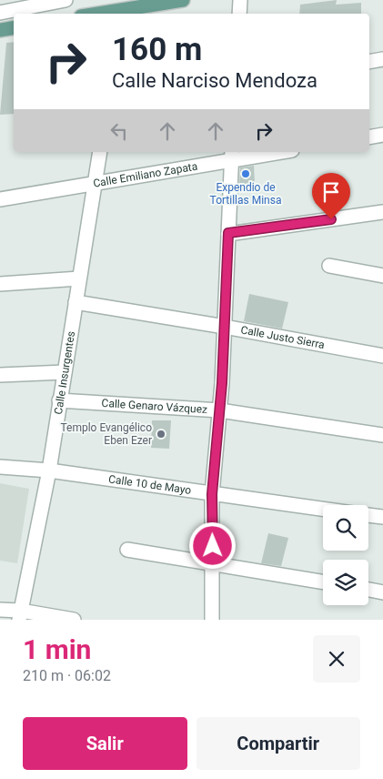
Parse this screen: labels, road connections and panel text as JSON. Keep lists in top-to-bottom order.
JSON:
{
  "streets": {
    "street": [
      "Calle Emiliano Zapata",
      "Calle Justo Sierra",
      "Calle Insurgentes",
      "Calle Genaro Vázquez",
      "Calle 10 de Mayo"
    ]
  },
  "crossings": [
    ["Calle Emiliano Zapata", "Calle Insurgentes"],
    ["Calle Justo Sierra", "Calle Insurgentes"],
    ["Calle Insurgentes", "Calle Genaro Vázquez"],
    ["Calle Insurgentes", "Calle 10 de Mayo"]
  ],
  "places": ["Expendio de Tortillas Minsa", "Templo Evangélico Eben Ezer"],
  "page": {
    "turn": ["160 m", "Calle Narciso Mendoza"],
    "heading": ["1 min", "210 m · 06:02"],
    "buttons": ["Salir", "Compartir"]
  }
}
